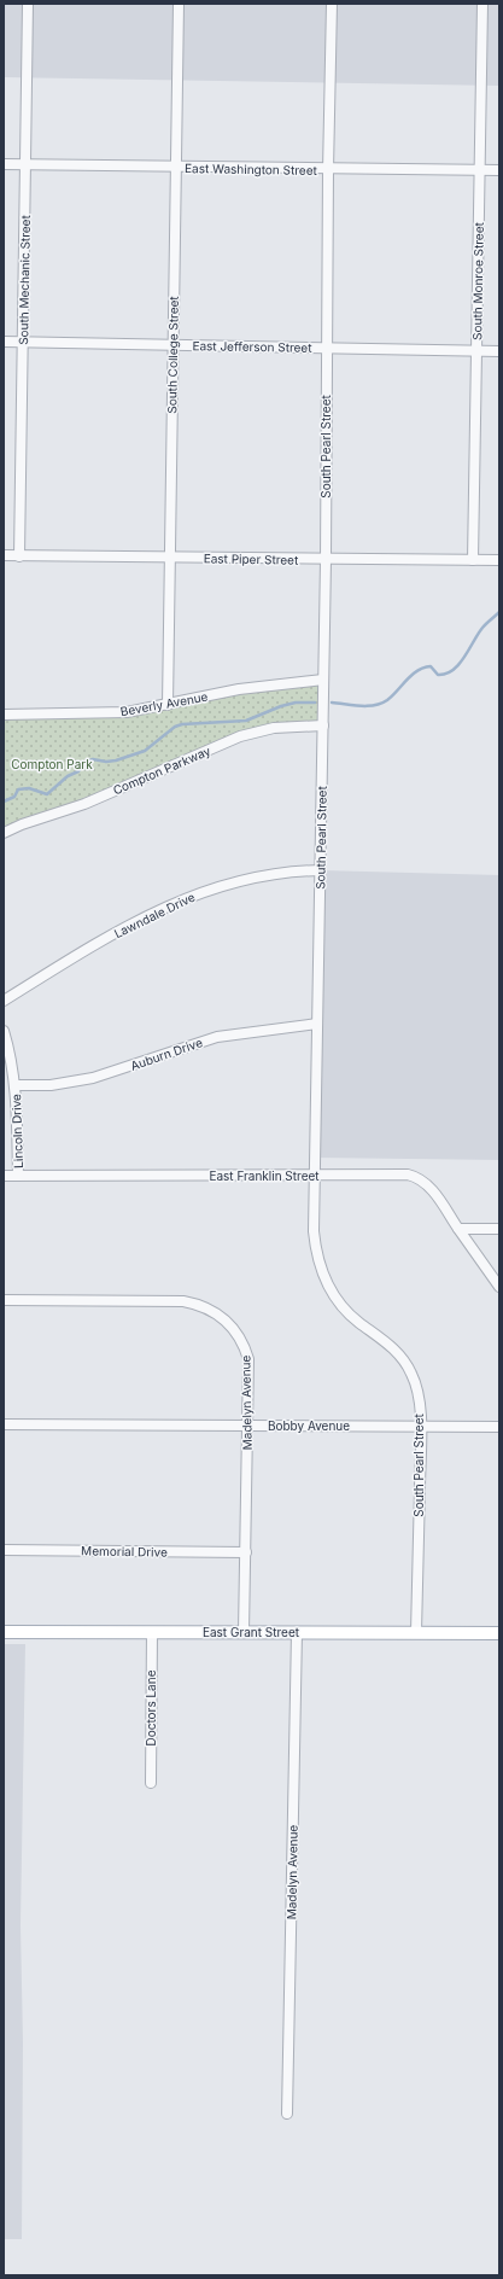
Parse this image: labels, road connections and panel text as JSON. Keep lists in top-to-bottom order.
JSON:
{
  "streets": {
    "main road": ["East Grant Street"],
    "street": [
      "East Washington Street",
      "South Mechanic Street",
      "South Monroe Street",
      "East Jefferson Street",
      "South College Street",
      "South Pearl Street",
      "East Piper Street",
      "Beverly Avenue",
      "Compton Parkway",
      "Lawndale Drive",
      "Auburn Drive",
      "Lincoln Drive",
      "East Franklin Street",
      "Madelyn Avenue",
      "Bobby Avenue",
      "Memorial Drive",
      "Doctors Lane"
    ]
  },
  "crossings": [
    ["East Washington Street", "South Mechanic Street"],
    ["East Washington Street", "South Monroe Street"],
    ["East Washington Street", "South College Street"],
    ["East Washington Street", "South Pearl Street"],
    ["South Mechanic Street", "East Jefferson Street"],
    ["South Mechanic Street", "East Piper Street"],
    ["South Monroe Street", "East Jefferson Street"],
    ["South Monroe Street", "East Piper Street"],
    ["East Jefferson Street", "South College Street"],
    ["East Jefferson Street", "South Pearl Street"],
    ["South College Street", "East Piper Street"],
    ["South College Street", "Beverly Avenue"],
    ["South Pearl Street", "East Piper Street"],
    ["South Pearl Street", "Beverly Avenue"],
    ["South Pearl Street", "Compton Parkway"],
    ["South Pearl Street", "Lawndale Drive"],
    ["South Pearl Street", "Auburn Drive"],
    ["South Pearl Street", "East Franklin Street"],
    ["South Pearl Street", "Bobby Avenue"],
    ["South Pearl Street", "East Grant Street"],
    ["Auburn Drive", "Lincoln Drive"],
    ["Lincoln Drive", "East Franklin Street"],
    ["Madelyn Avenue", "Bobby Avenue"],
    ["Madelyn Avenue", "Memorial Drive"],
    ["Madelyn Avenue", "East Grant Street"],
    ["East Grant Street", "Doctors Lane"]
  ],
  "parks": ["Compton Park"]
}
